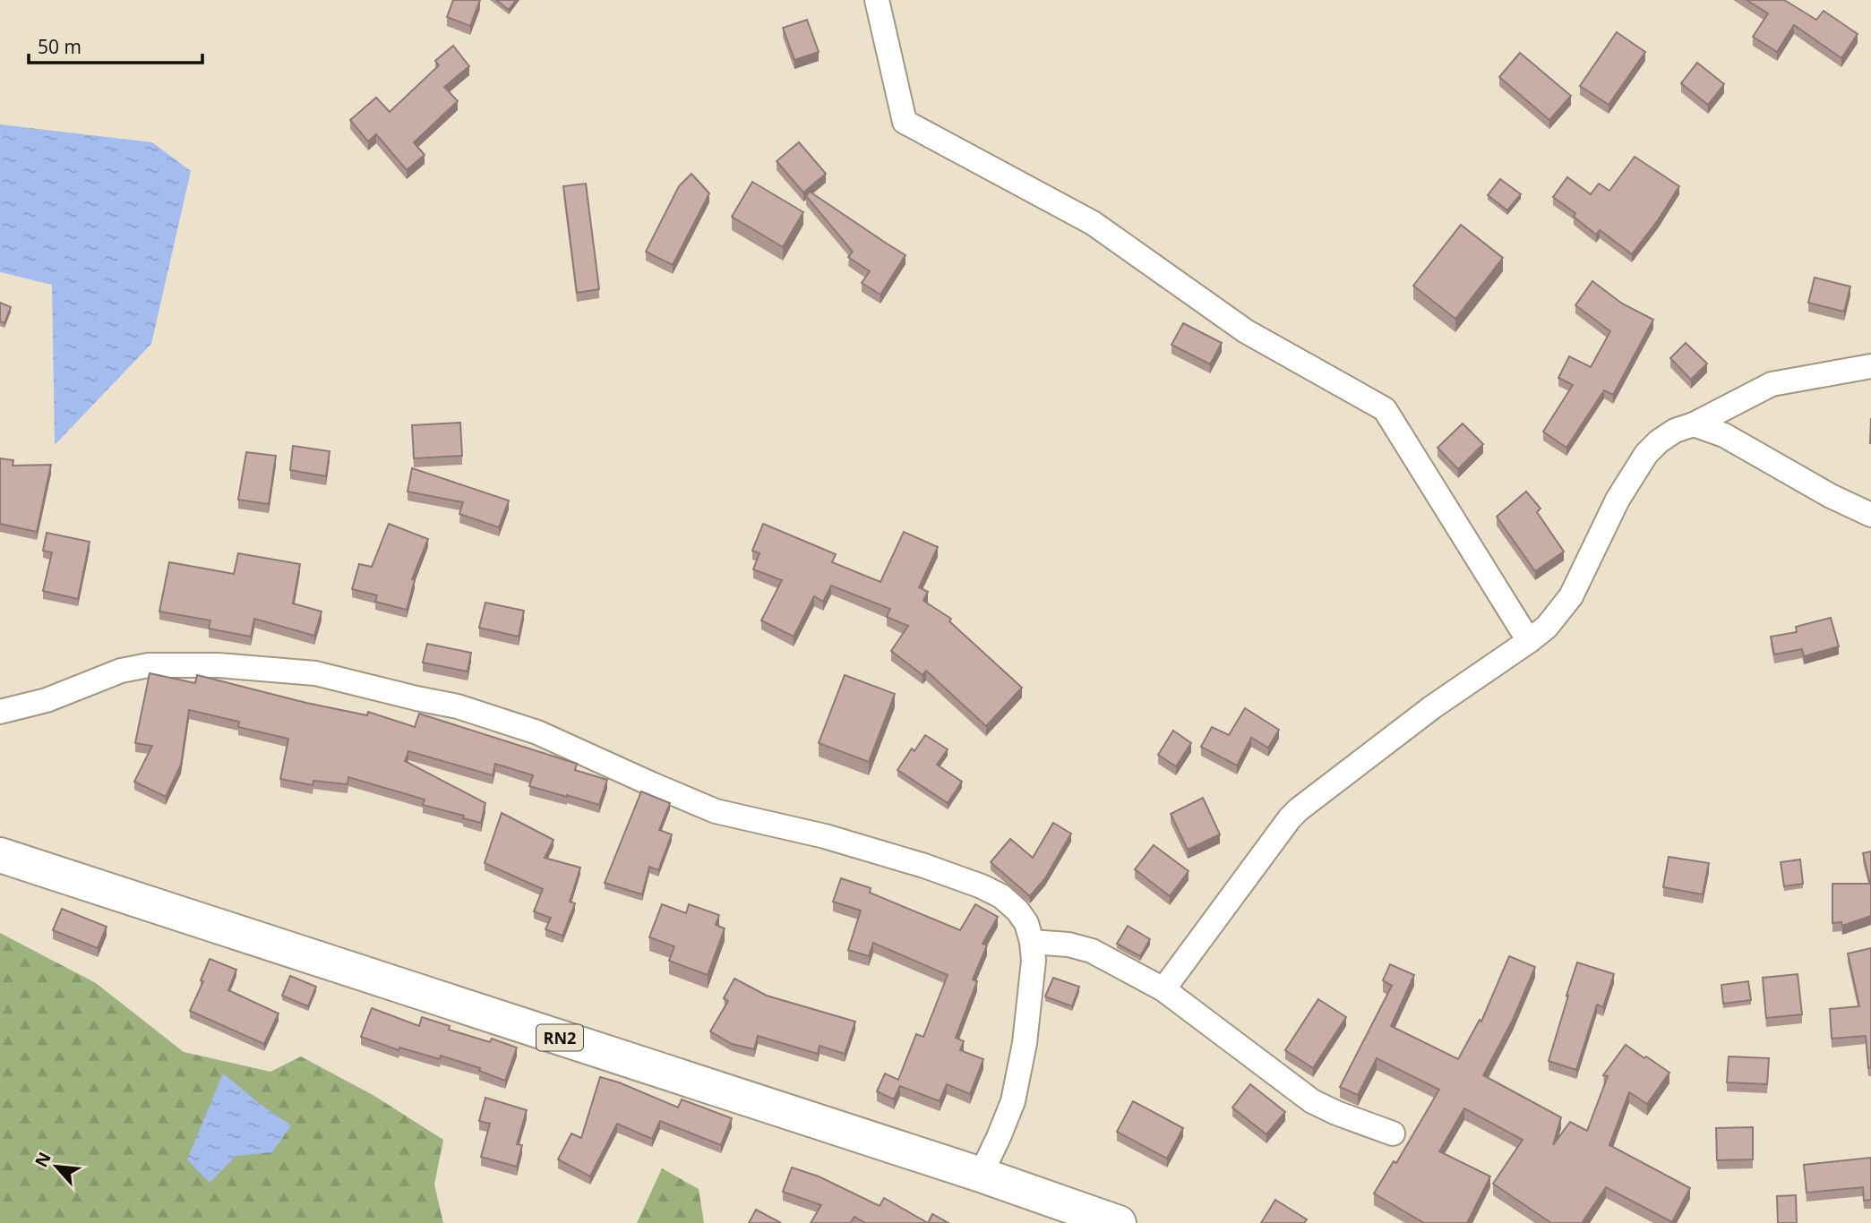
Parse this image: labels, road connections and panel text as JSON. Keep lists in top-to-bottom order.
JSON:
{
  "streets": {
    "highway": ["RN2"]
  },
  "scale_bar": "50 m",
  "north": "top left"
}
